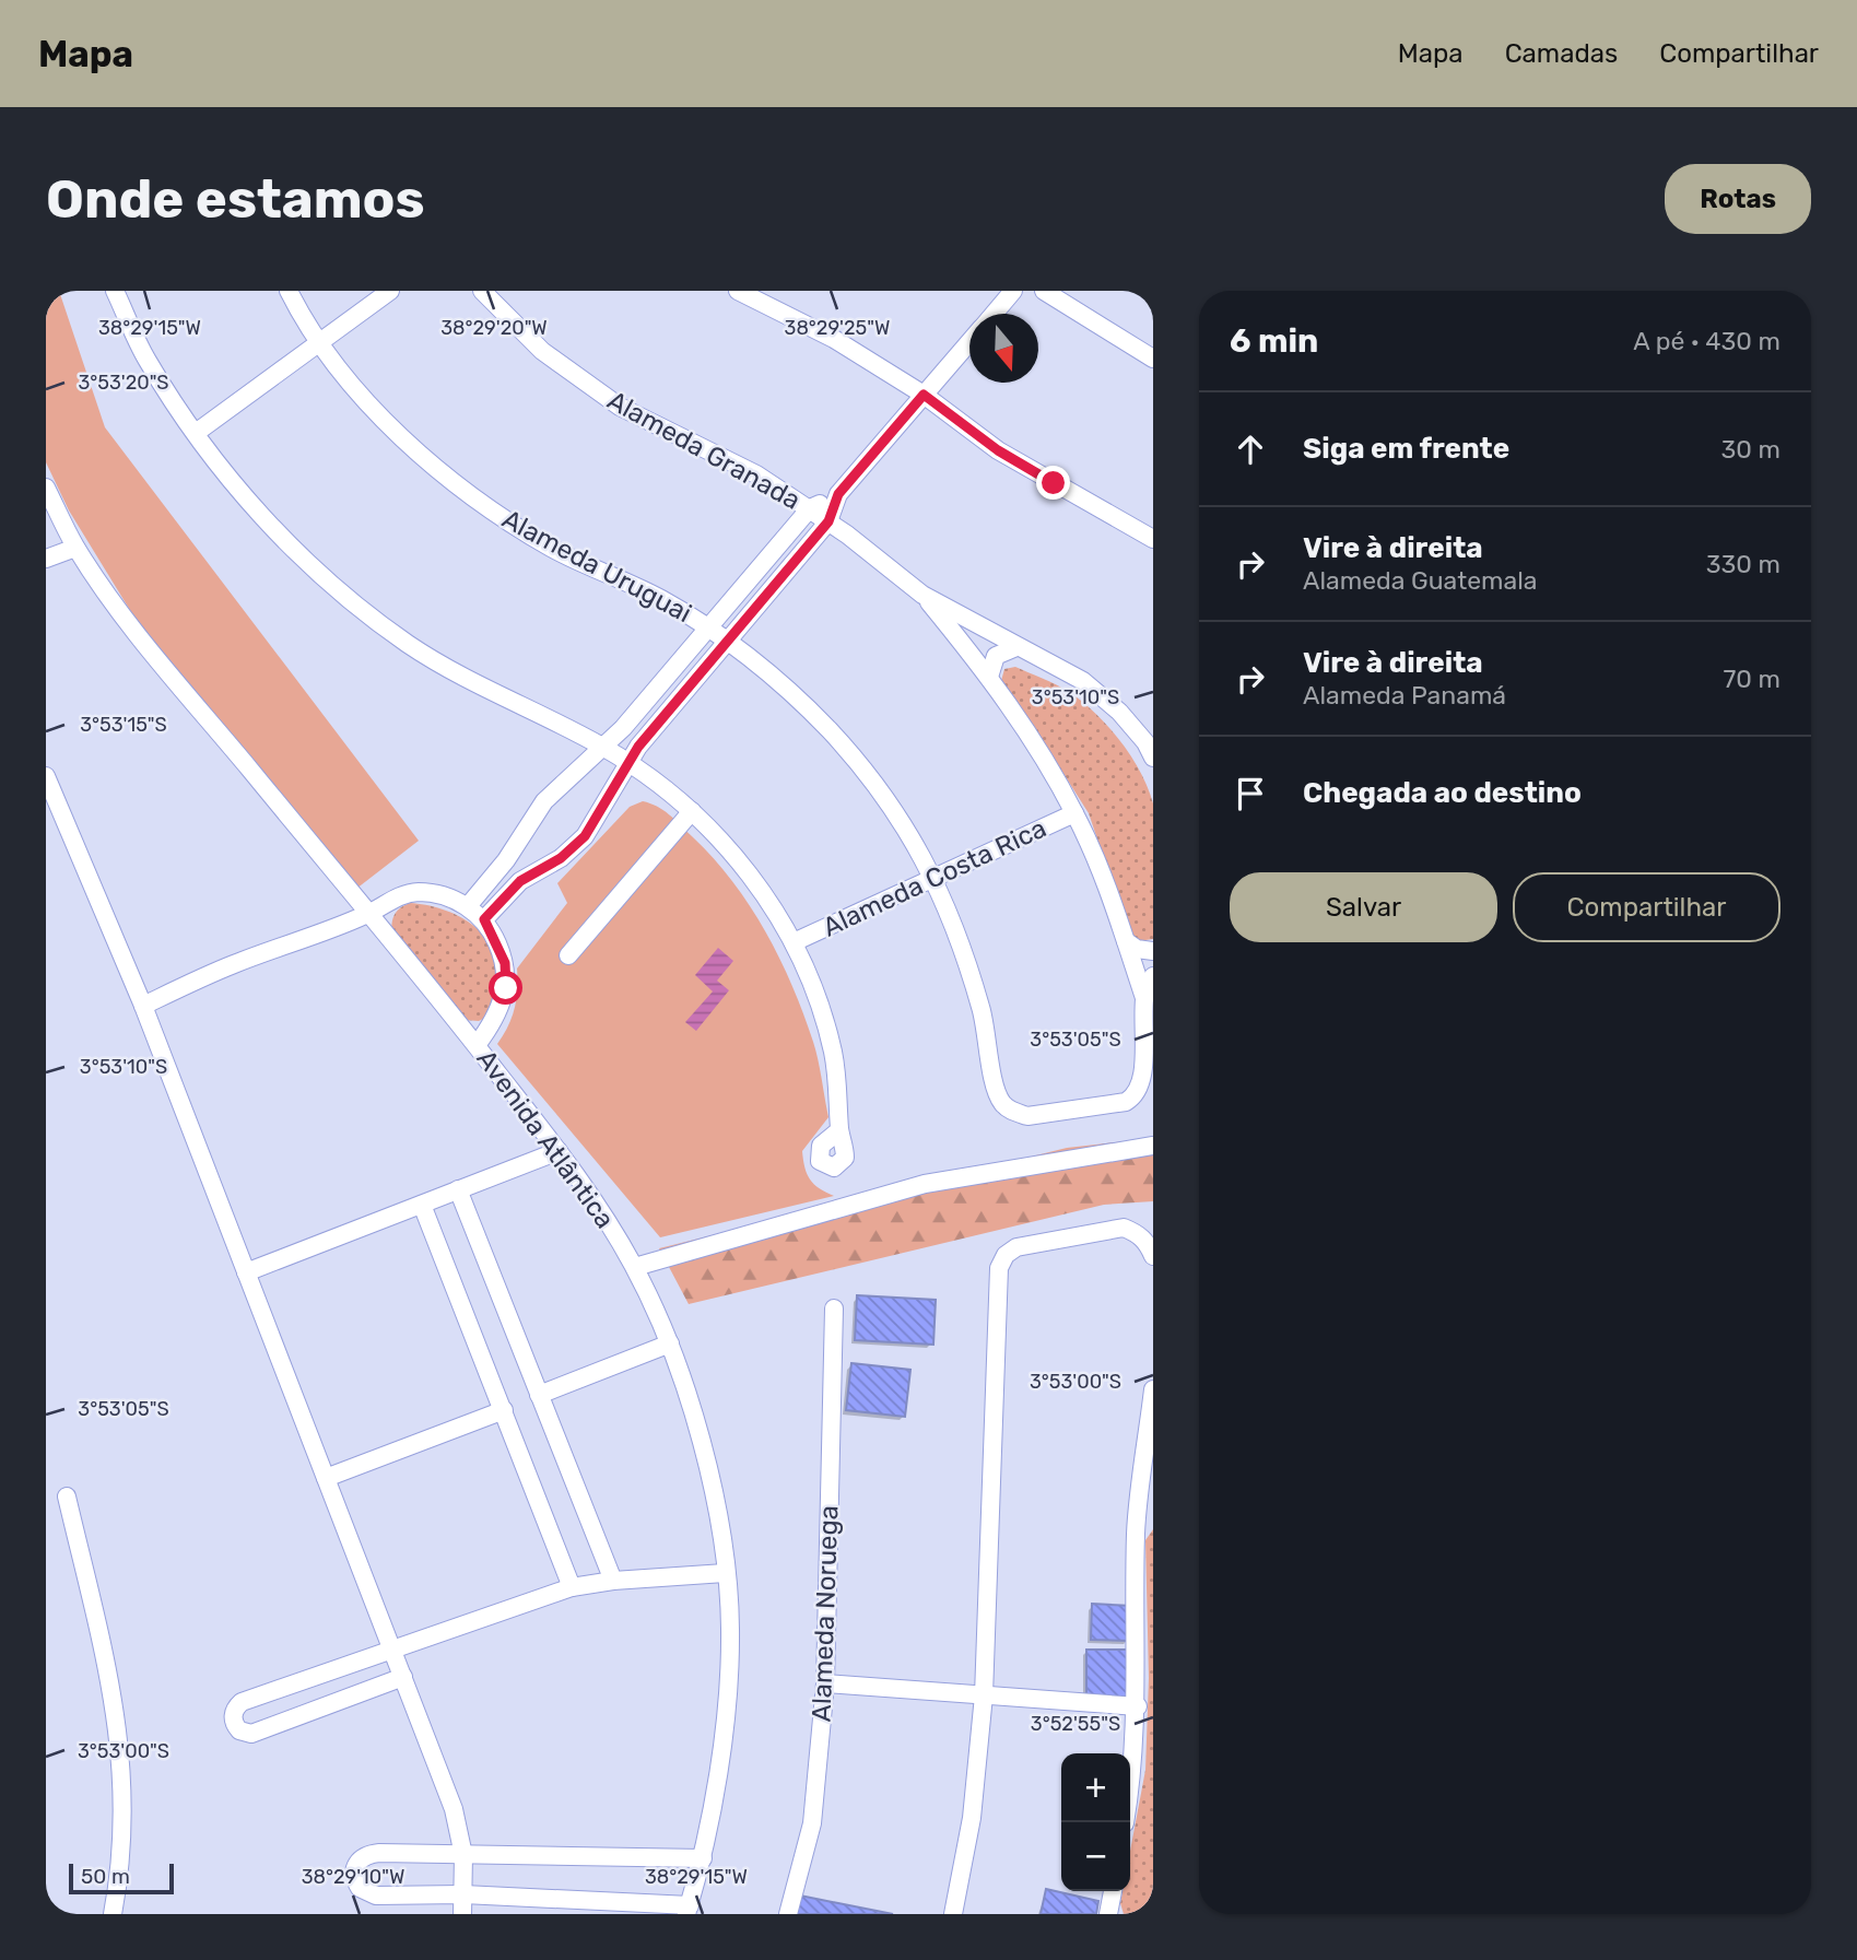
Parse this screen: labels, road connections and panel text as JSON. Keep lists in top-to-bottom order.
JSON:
{
  "streets": {
    "street": [
      "Alameda Granada",
      "Alameda Uruguai",
      "Alameda Costa Rica",
      "Avenida Atlântica",
      "Alameda Noruega"
    ]
  },
  "crossings": [
    ["Alameda Uruguai", "Alameda Costa Rica"]
  ],
  "scale_bar": "50 m",
  "north": "bottom",
  "page": {
    "header": "Mapa",
    "nav": ["Mapa", "Camadas", "Compartilhar"],
    "buttons": [
      "Rotas",
      ["Salvar", "Compartilhar"]
    ],
    "title": "Onde estamos",
    "heading": ["6 min", "A pé · 430 m"],
    "list": [
      ["Siga em frente", "30 m"],
      ["Vire à direita", "Alameda Guatemala", "330 m"],
      ["Vire à direita", "Alameda Panamá", "70 m"],
      "Chegada ao destino"
    ],
    "map_buttons": ["+", "−"],
    "scale": "50 m"
  },
  "coordinates": [
    "38°29'15\"W",
    "38°29'20\"W",
    "38°29'25\"W",
    "3°53'20\"S",
    "3°53'10\"S",
    "3°53'15\"S",
    "3°53'05\"S",
    "3°53'00\"S",
    "3°52'55\"S",
    "38°29'10\"W"
  ]
}
